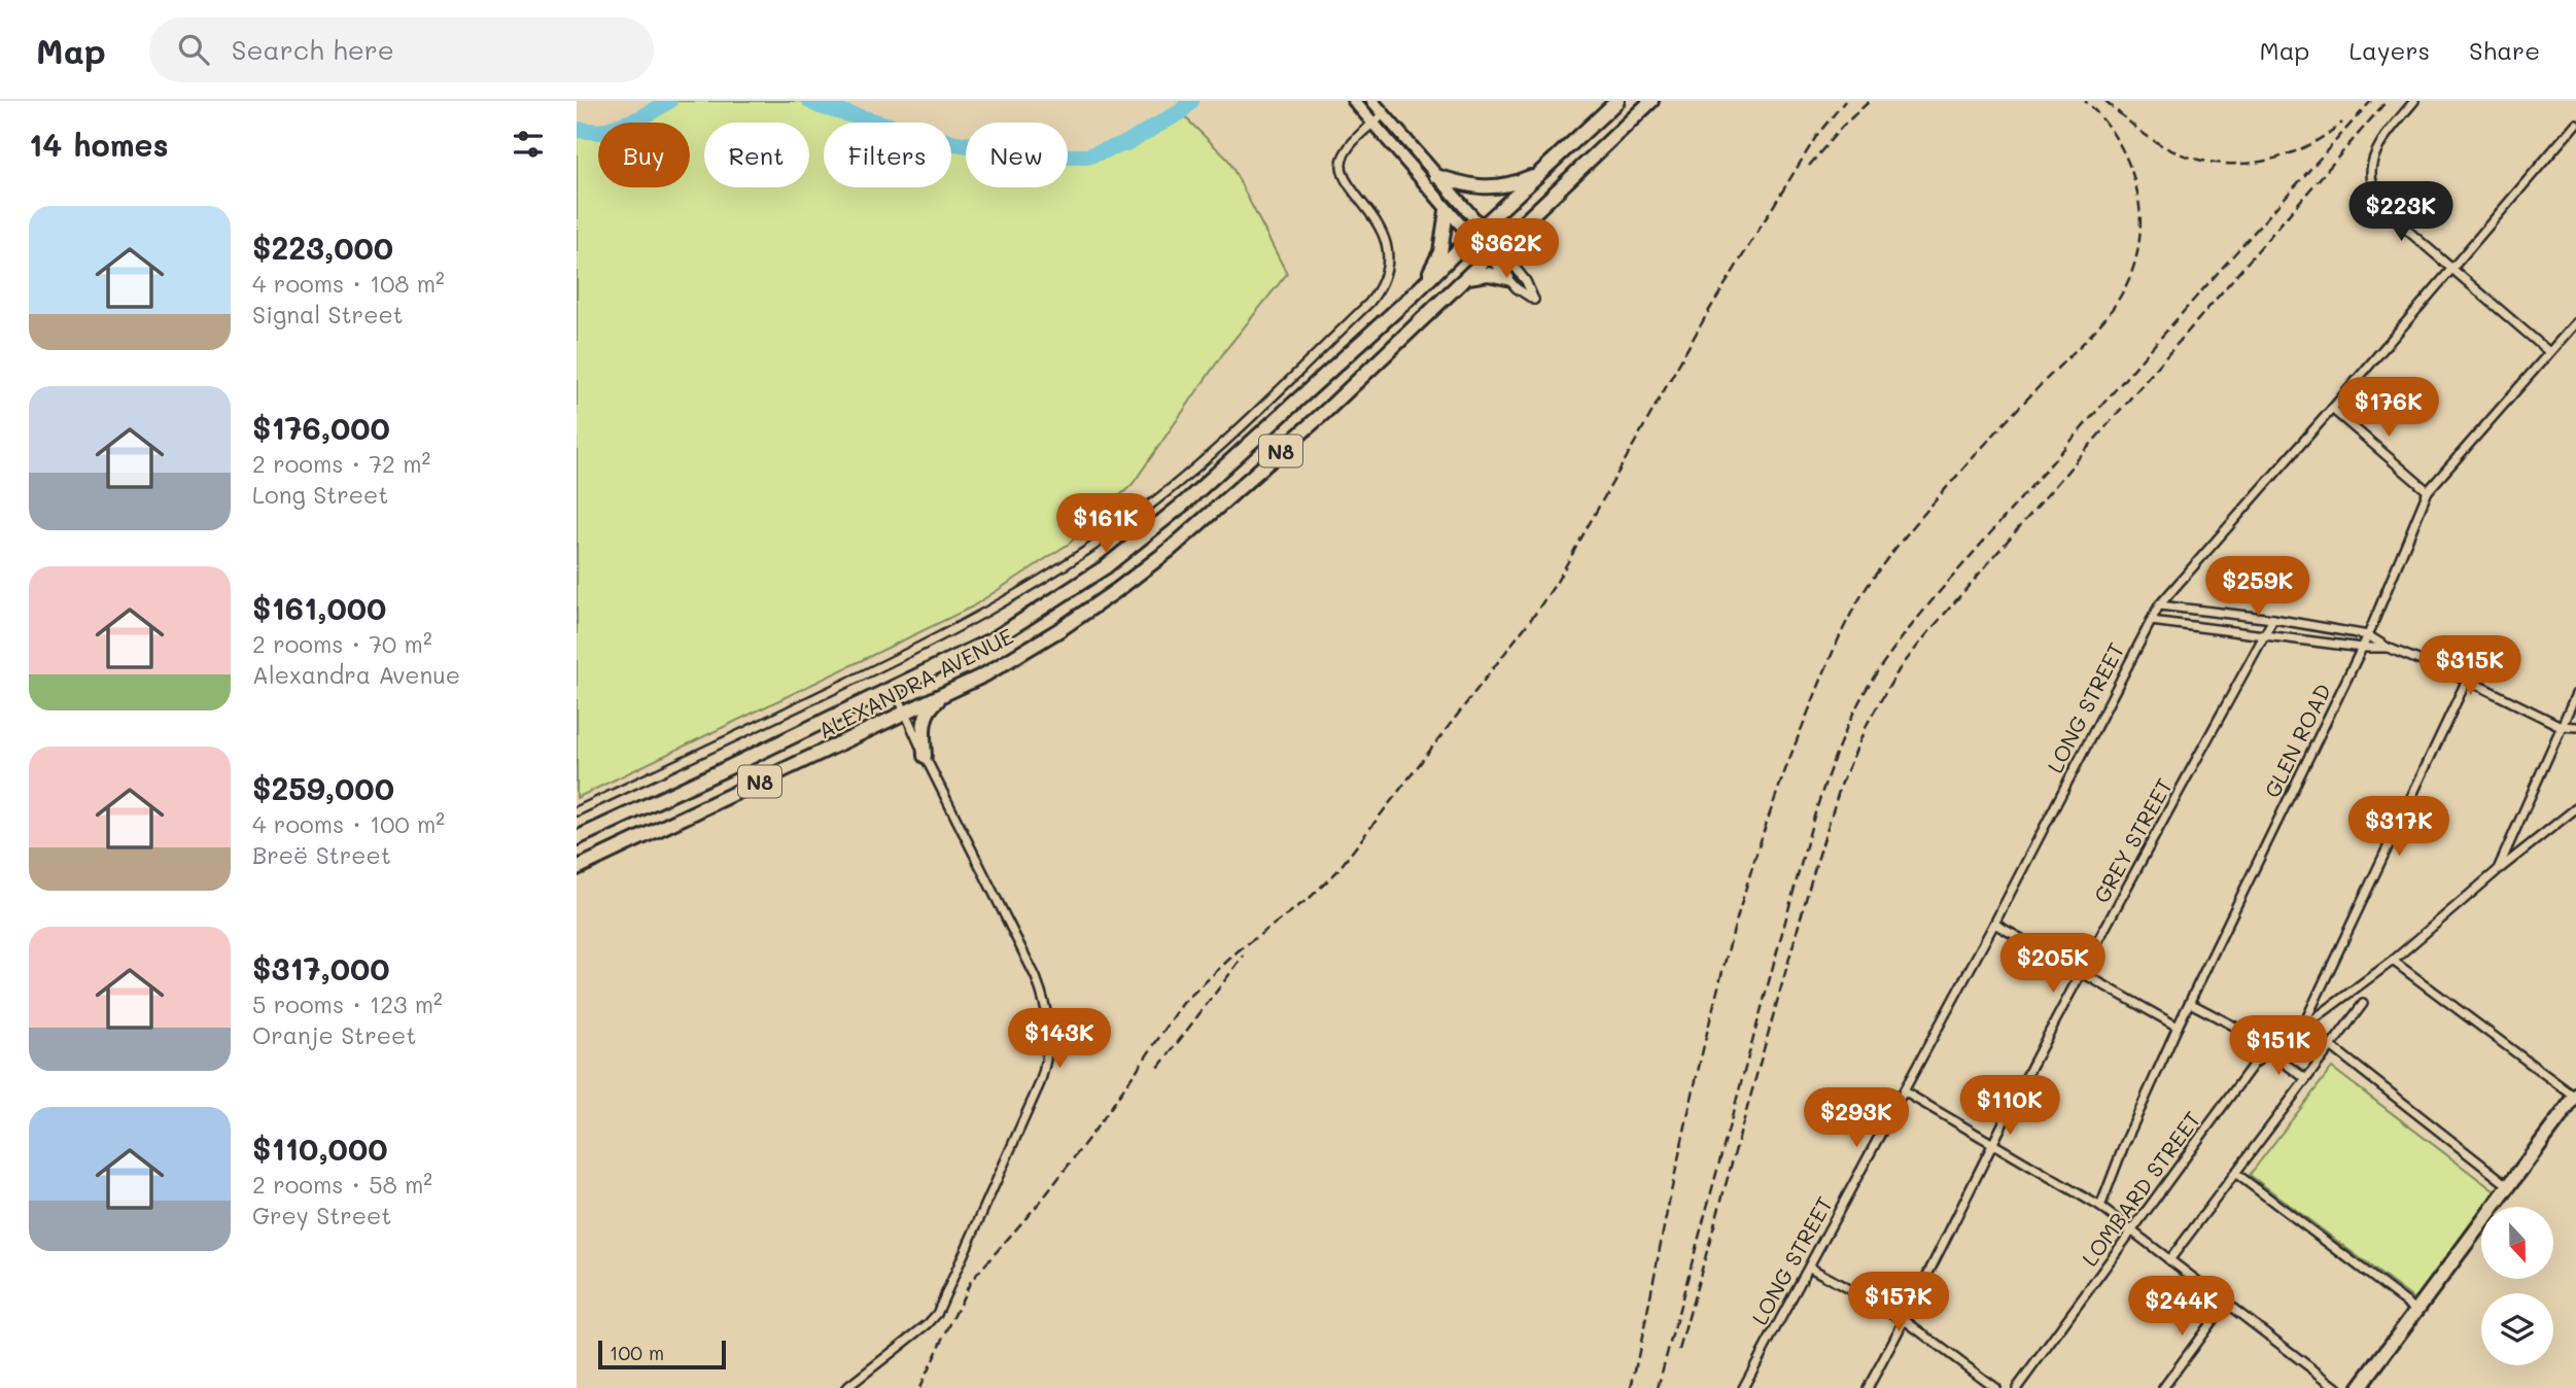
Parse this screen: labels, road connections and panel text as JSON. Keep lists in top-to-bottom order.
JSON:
{
  "streets": {
    "main road": ["N8", "ALEXANDRA AVENUE"],
    "street": [
      "LONG STREET",
      "GLEN ROAD",
      "GREY STREET",
      "LOMBARD STREET"
    ]
  },
  "scale_bar": "100 m",
  "north": "bottom",
  "page": {
    "header": "Map",
    "search": "Search here",
    "nav": ["Map", "Layers", "Share"],
    "heading": "14 homes",
    "chip": [
      "Buy",
      "Rent",
      "Filters",
      "New"
    ],
    "price": [
      "$223K",
      "$362K",
      "$176K",
      "$161K",
      "$259K",
      "$315K",
      "$317K",
      "$205K",
      "$143K",
      "$151K",
      "$110K",
      "$293K",
      "$157K",
      "$244K"
    ],
    "list": [
      {
        "name": "$223,000",
        "note": "4 rooms · 108 m² · Signal Street"
      },
      {
        "name": "$176,000",
        "note": "2 rooms · 72 m² · Long Street"
      },
      {
        "name": "$161,000",
        "note": "2 rooms · 70 m² · Alexandra Avenue"
      },
      {
        "name": "$259,000",
        "note": "4 rooms · 100 m² · Breë Street"
      },
      {
        "name": "$317,000",
        "note": "5 rooms · 123 m² · Oranje Street"
      },
      {
        "name": "$110,000",
        "note": "2 rooms · 58 m² · Grey Street"
      }
    ],
    "scale": "100 m"
  }
}
